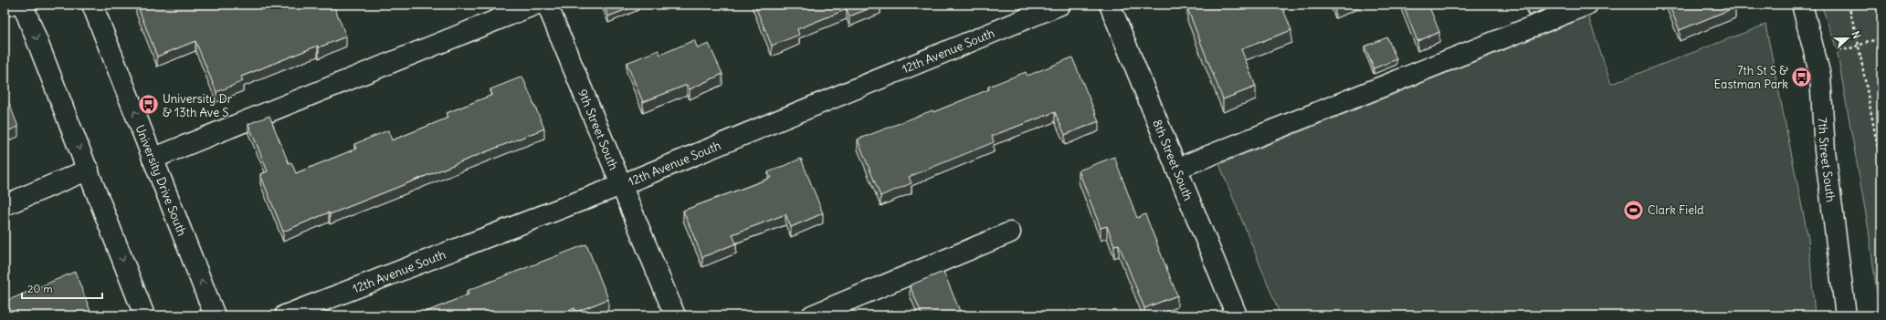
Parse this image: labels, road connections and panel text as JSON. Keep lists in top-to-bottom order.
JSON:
{
  "streets": {
    "street": [
      "12th Avenue South",
      "9th Street South",
      "8th Street South",
      "7th Street South",
      "University Drive South"
    ]
  },
  "crossings": [
    ["12th Avenue South", "9th Street South"]
  ],
  "places": {
    "bus stop": ["7th St S & Eastman Park", "University Dr & 13th Ave S"],
    "sports": ["Clark Field"]
  },
  "scale_bar": "20 m",
  "north": "right"
}
